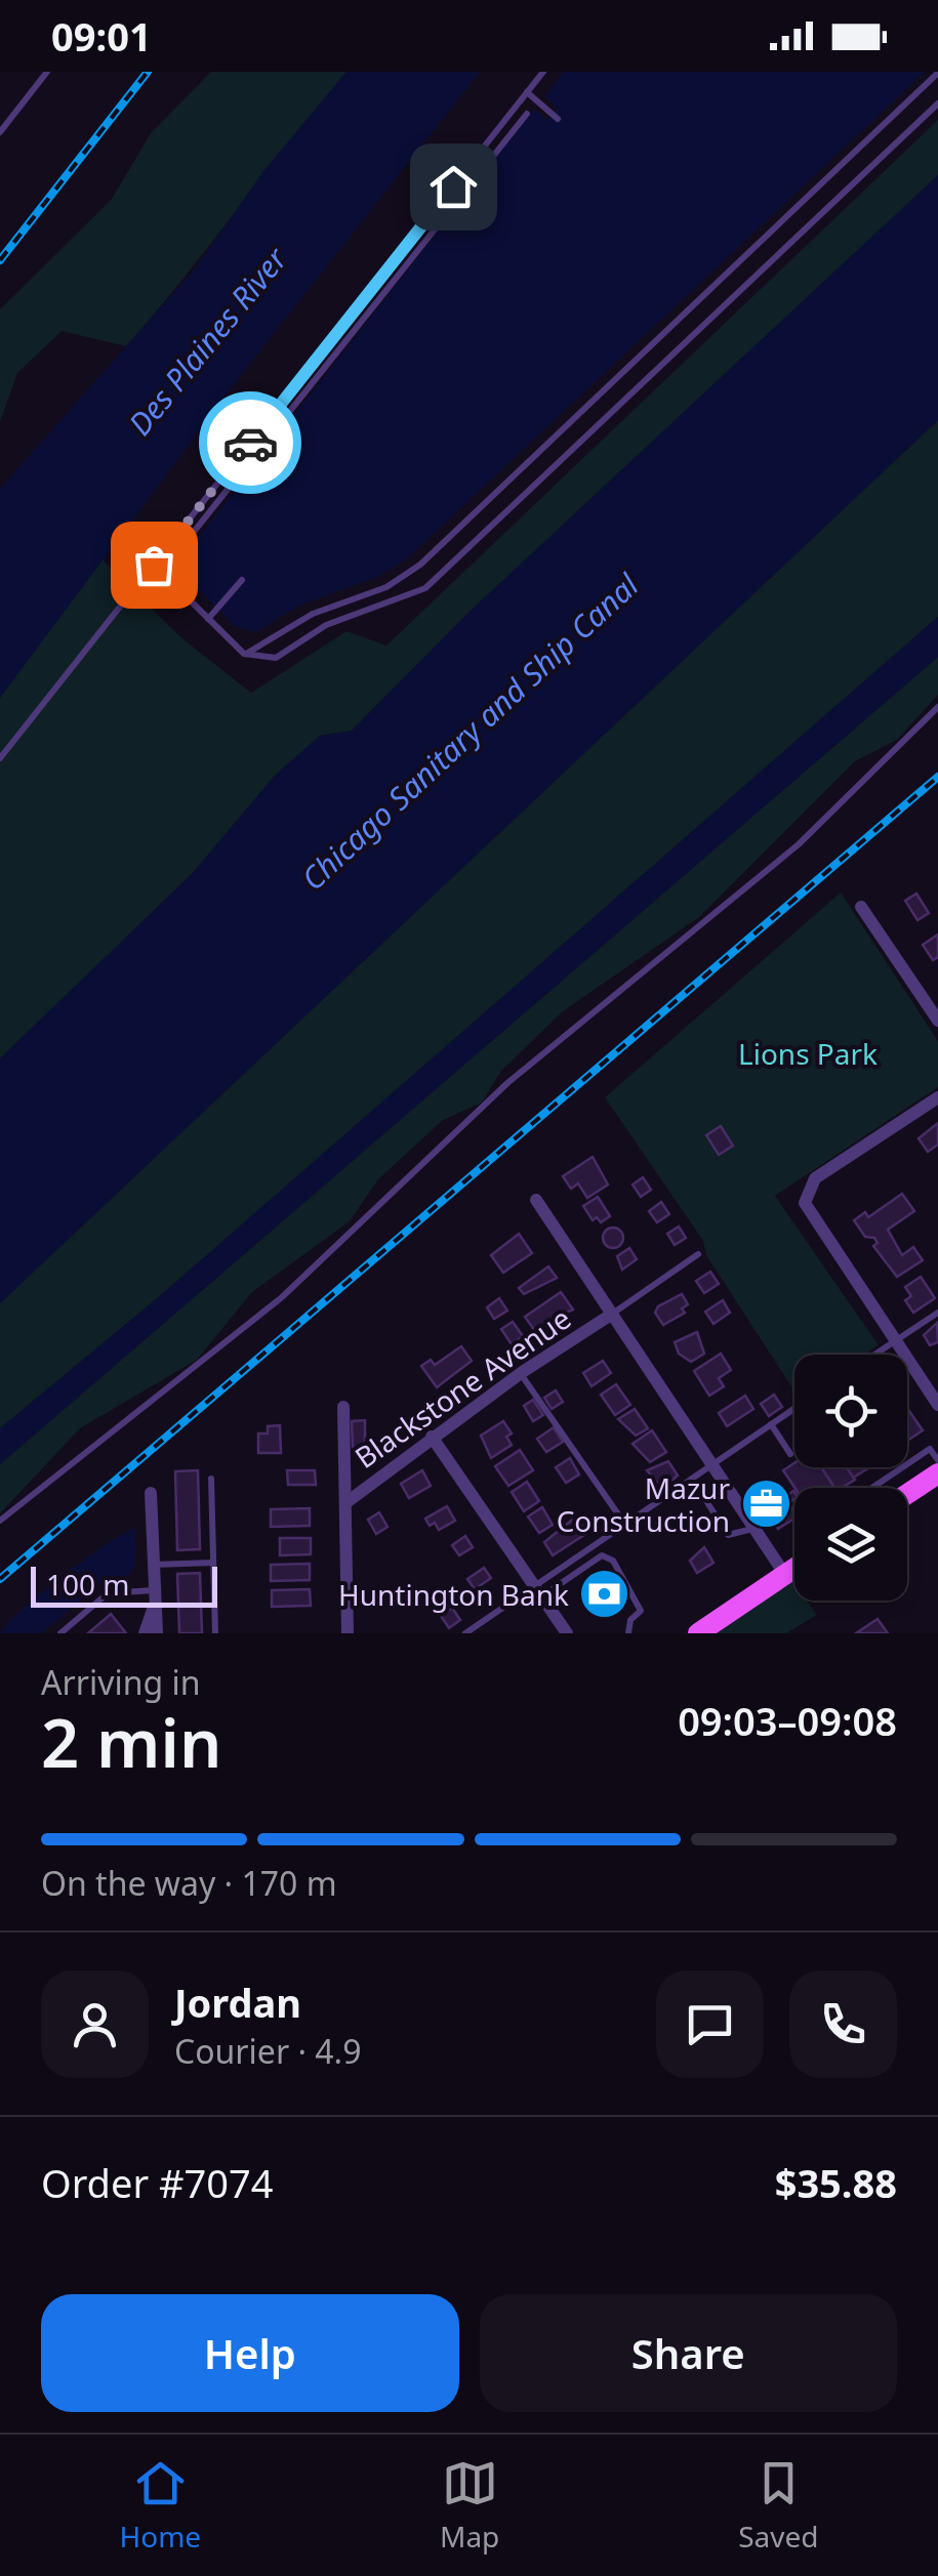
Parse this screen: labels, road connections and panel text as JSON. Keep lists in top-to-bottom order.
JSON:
{
  "streets": {
    "street": ["Blackstone Avenue"]
  },
  "water": ["Des Plaines River", "Chicago Sanitary and Ship Canal"],
  "parks": ["Lions Park"],
  "places": {
    "office": ["Mazur Construction"],
    "bank": ["Huntington Bank"]
  },
  "scale_bar": "100 m",
  "page": {
    "status": "09:01",
    "scale": "100 m",
    "heading": ["2 min", "Arriving in", "09:03–09:08"],
    "panel": [
      "Jordan",
      "Courier · 4.9",
      "Order #7074",
      "$35.88"
    ],
    "bar": "On the way · 170 m",
    "buttons": ["Help", "Share"],
    "tabs": ["Home", "Map", "Saved"]
  }
}
